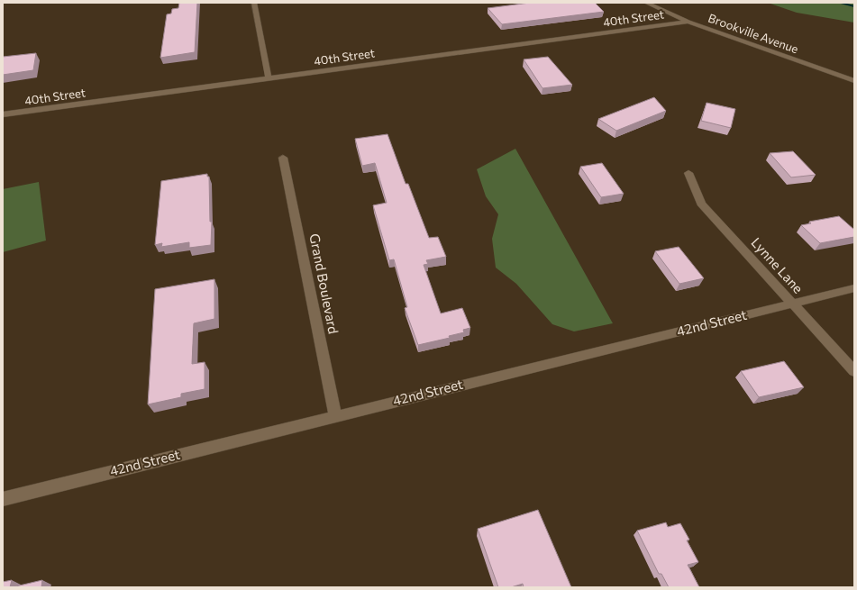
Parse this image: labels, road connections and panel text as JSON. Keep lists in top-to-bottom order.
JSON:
{
  "streets": {
    "street": [
      "40th Street",
      "Brookville Avenue",
      "Lynne Lane",
      "Grand Boulevard",
      "42nd Street"
    ]
  },
  "crossings": [
    ["40th Street", "Brookville Avenue"],
    ["Lynne Lane", "42nd Street"],
    ["Grand Boulevard", "42nd Street"]
  ]
}
